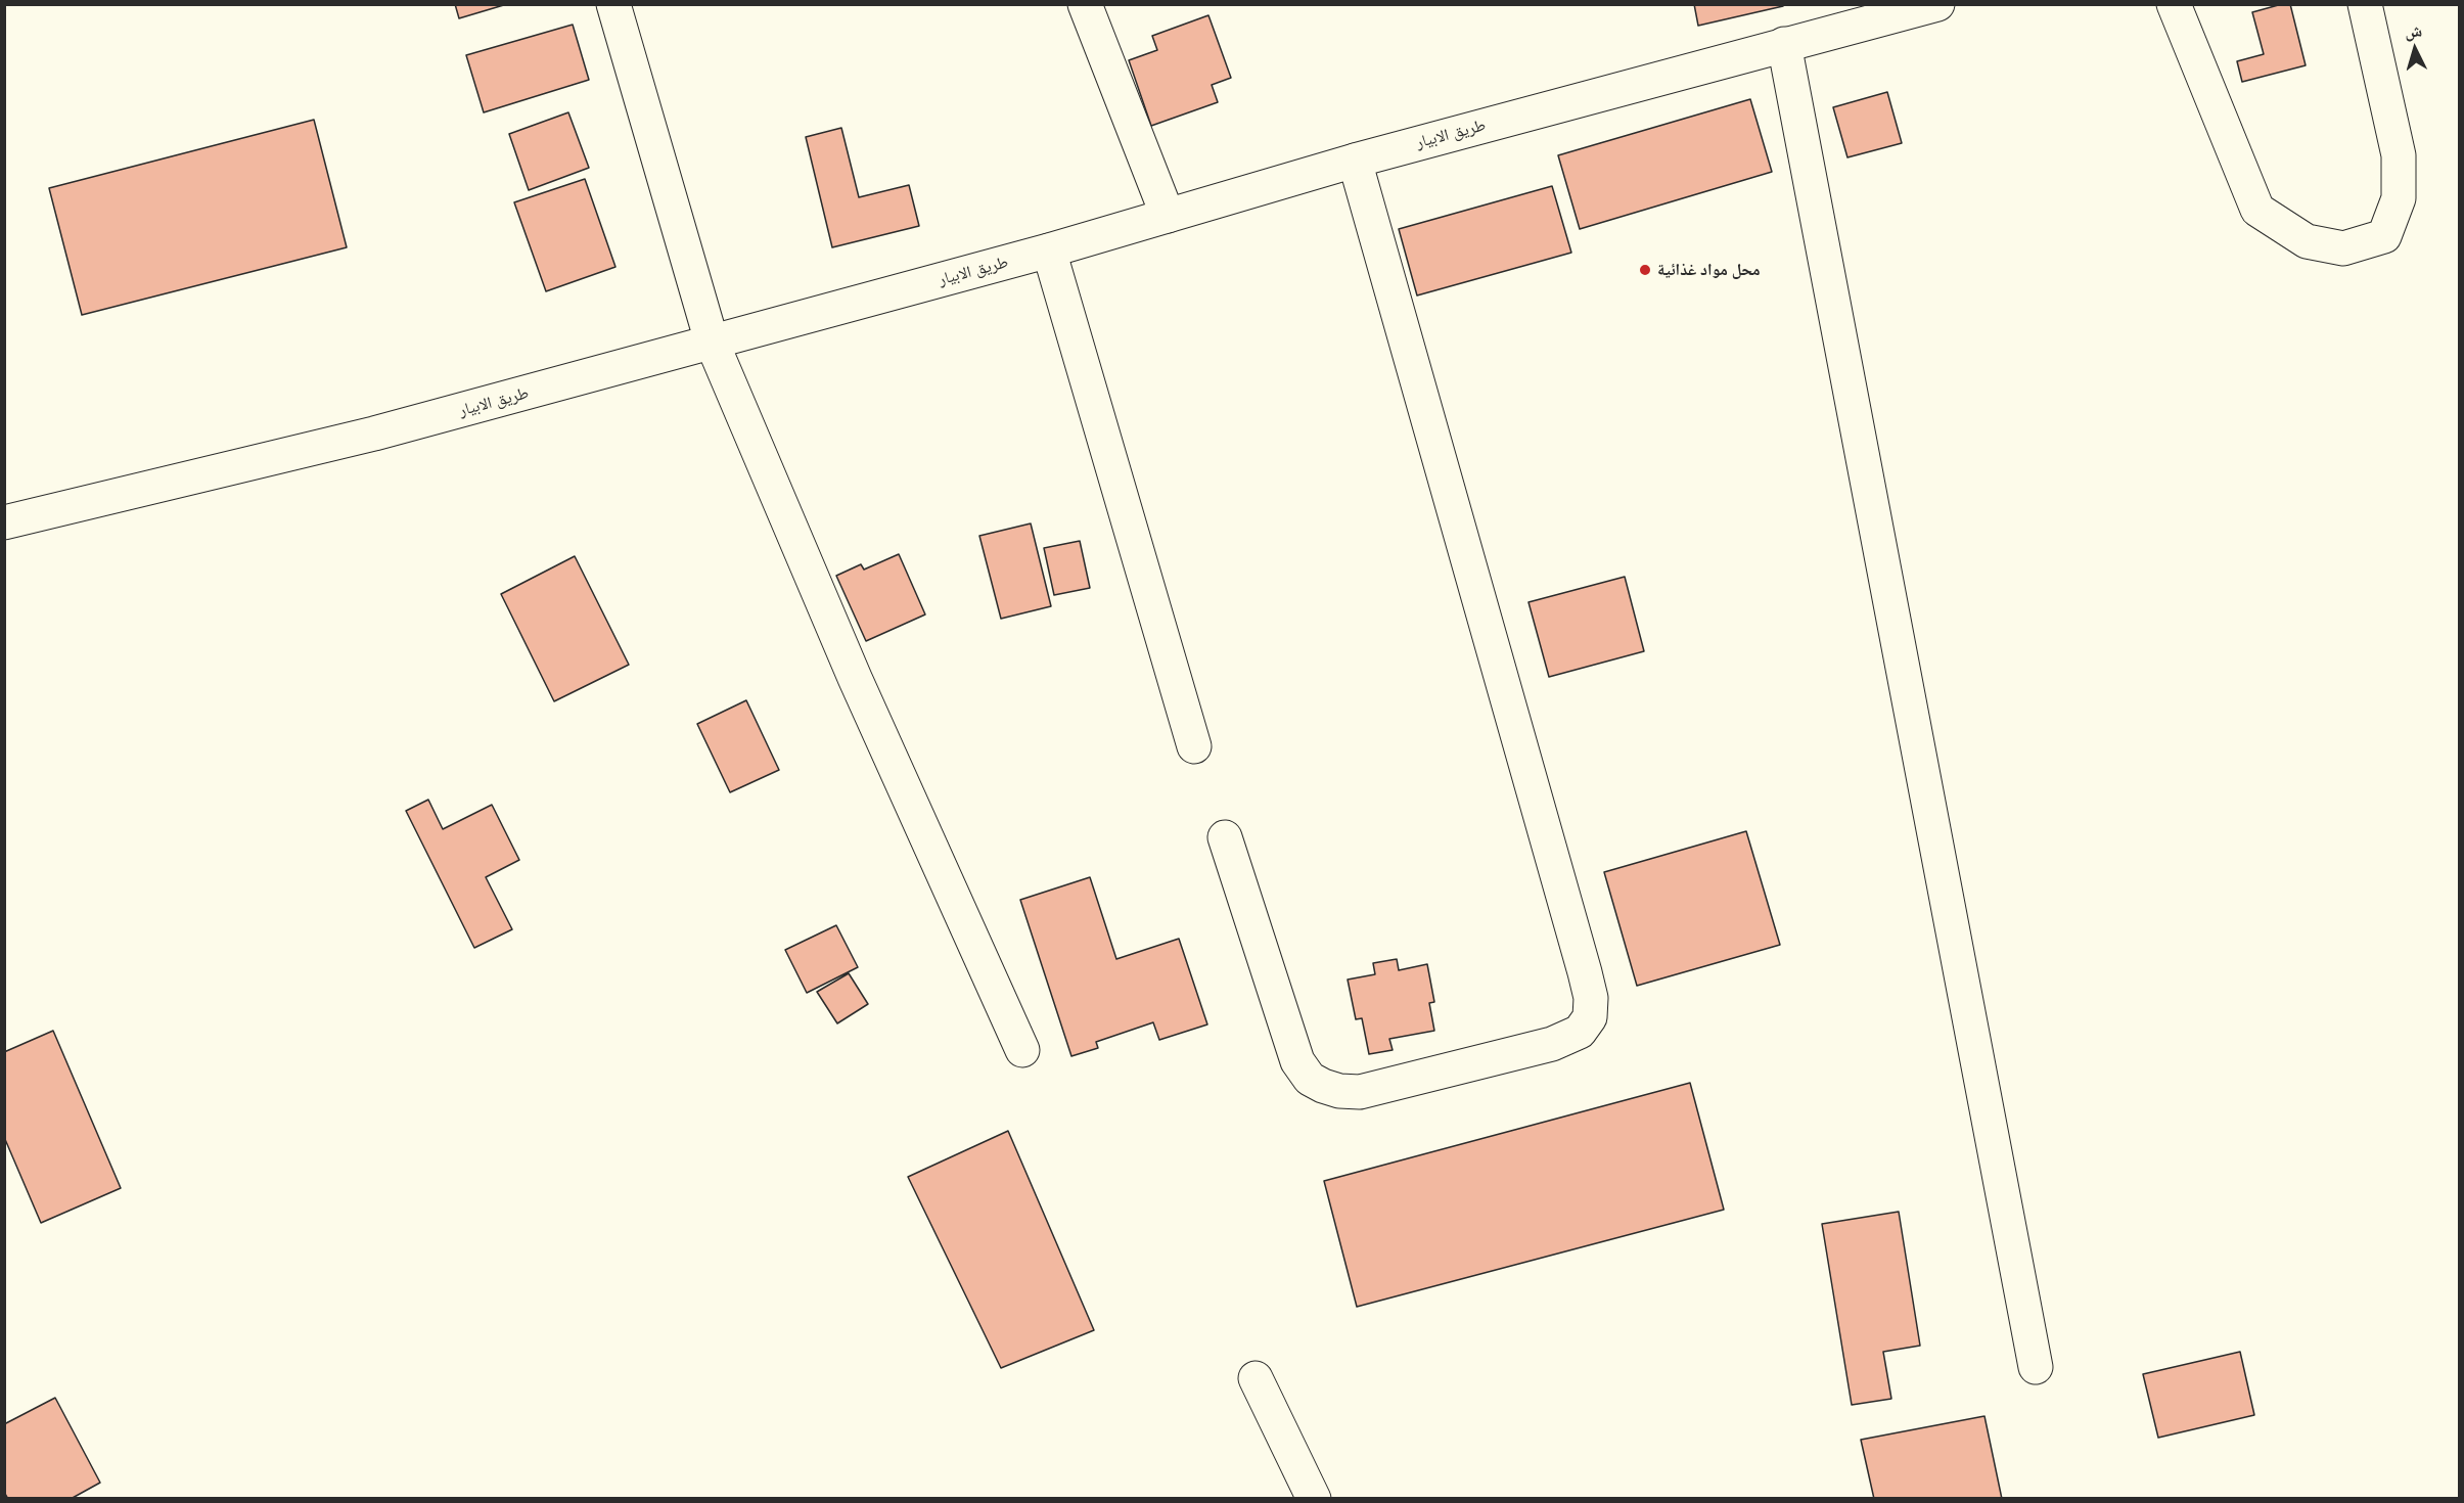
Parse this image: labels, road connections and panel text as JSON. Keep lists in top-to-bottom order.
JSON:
{
  "streets": {
    "street": ["طريق الابيار"]
  },
  "places": ["محل مواد غذائية"],
  "north": "top"
}
